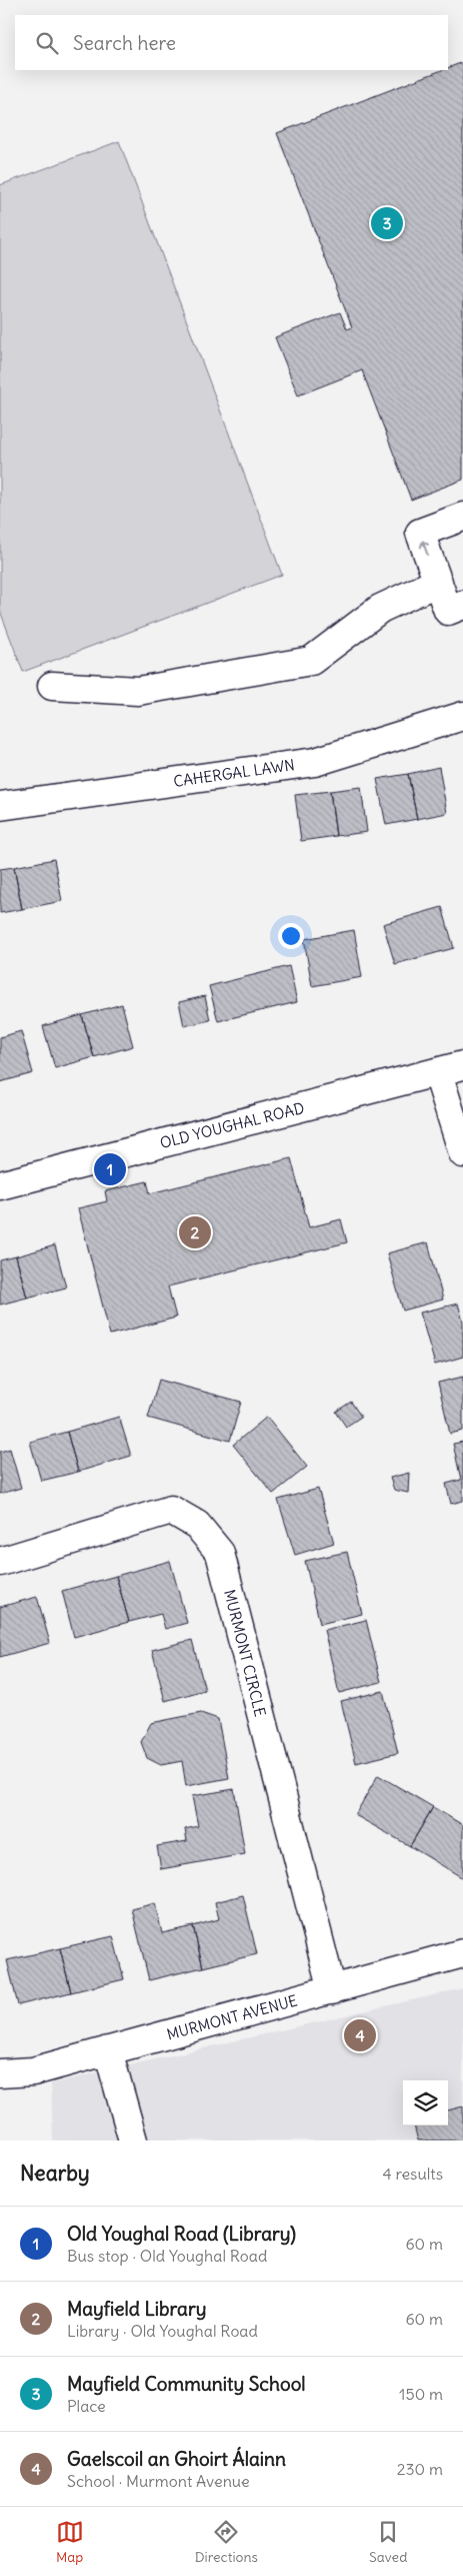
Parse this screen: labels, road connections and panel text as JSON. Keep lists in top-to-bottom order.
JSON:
{
  "streets": {
    "street": [
      "CAHERGAL LAWN",
      "OLD YOUGHAL ROAD",
      "MURMONT CIRCLE",
      "MURMONT AVENUE"
    ]
  },
  "crossings": [
    ["MURMONT CIRCLE", "MURMONT AVENUE"]
  ],
  "page": {
    "search": "Search here",
    "pins": [
      "3",
      "1",
      "2",
      "4"
    ],
    "heading": ["Nearby", "4 results"],
    "list": [
      {
        "mark": "1",
        "name": "Old Youghal Road (Library)",
        "note": "Bus stop · Old Youghal Road",
        "value": "60 m"
      },
      {
        "mark": "2",
        "name": "Mayfield Library",
        "note": "Library · Old Youghal Road",
        "value": "60 m"
      },
      {
        "mark": "3",
        "name": "Mayfield Community School",
        "note": "Place",
        "value": "150 m"
      },
      {
        "mark": "4",
        "name": "Gaelscoil an Ghoirt Álainn",
        "note": "School · Murmont Avenue",
        "value": "230 m"
      }
    ],
    "nav": ["Map", "Directions", "Saved"]
  }
}
